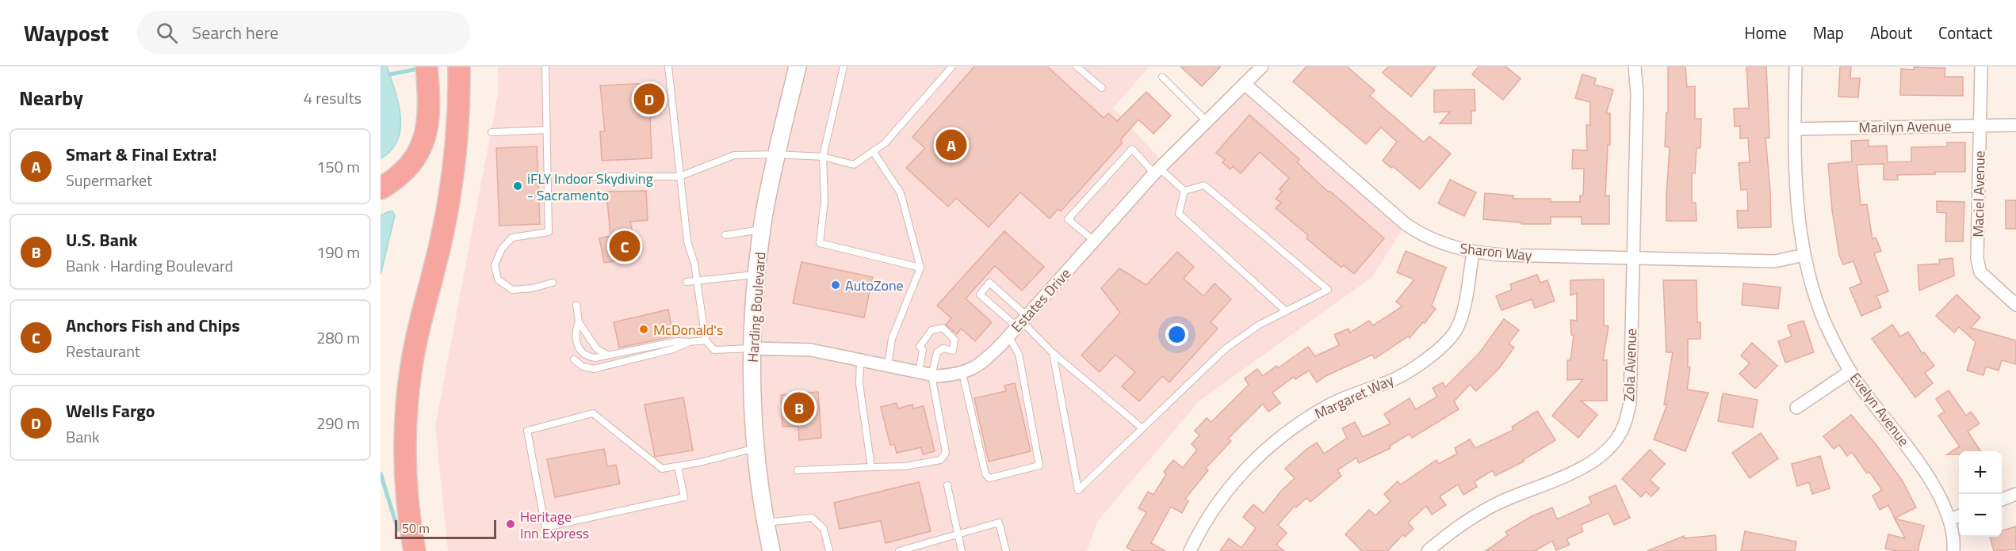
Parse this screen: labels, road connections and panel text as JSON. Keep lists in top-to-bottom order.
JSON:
{
  "streets": {
    "main road": ["Harding Boulevard"],
    "street": [
      "Marilyn Avenue",
      "Maciel Avenue",
      "Sharon Way",
      "Estates Drive",
      "Zola Avenue",
      "Margaret Way",
      "Evelyn Avenue"
    ]
  },
  "crossings": [
    ["Marilyn Avenue", "Maciel Avenue"],
    ["Marilyn Avenue", "Evelyn Avenue"],
    ["Sharon Way", "Estates Drive"],
    ["Sharon Way", "Zola Avenue"],
    ["Sharon Way", "Margaret Way"],
    ["Sharon Way", "Evelyn Avenue"],
    ["Estates Drive", "Harding Boulevard"]
  ],
  "places": [
    "iFLY Indoor Skydiving - Sacramento",
    "AutoZone",
    "McDonald's",
    "Heritage Inn Express"
  ],
  "scale_bar": "50 m",
  "page": {
    "header": "Waypost",
    "search": "Search here",
    "nav": [
      "Home",
      "Map",
      "About",
      "Contact"
    ],
    "heading": ["Nearby", "4 results"],
    "pins": [
      "D",
      "A",
      "C",
      "B"
    ],
    "list": [
      {
        "mark": "A",
        "name": "Smart & Final Extra!",
        "note": "Supermarket",
        "value": "150 m"
      },
      {
        "mark": "B",
        "name": "U.S. Bank",
        "note": "Bank · Harding Boulevard",
        "value": "190 m"
      },
      {
        "mark": "C",
        "name": "Anchors Fish and Chips",
        "note": "Restaurant",
        "value": "280 m"
      },
      {
        "mark": "D",
        "name": "Wells Fargo",
        "note": "Bank",
        "value": "290 m"
      }
    ],
    "map_buttons": ["+", "−"],
    "scale": "50 m"
  }
}
